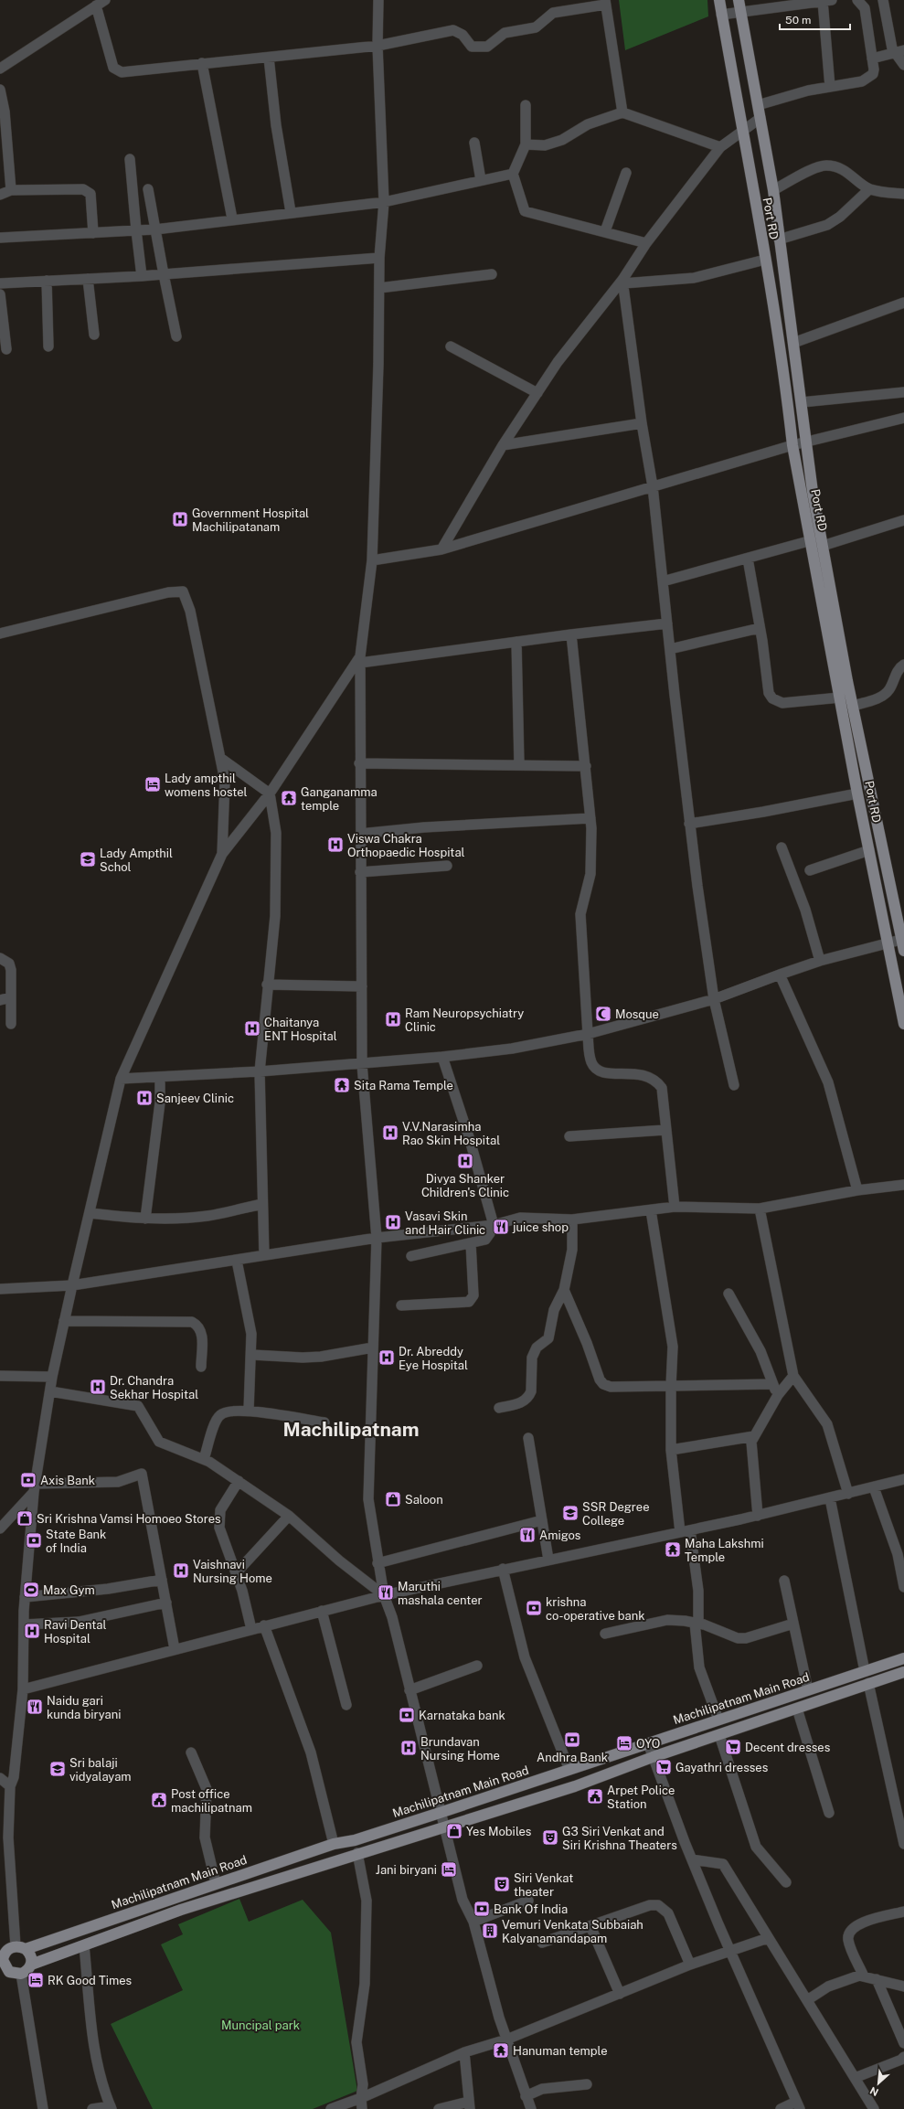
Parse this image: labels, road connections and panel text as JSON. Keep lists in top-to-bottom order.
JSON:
{
  "streets": {
    "main road": ["Port RD", "Machilipatnam Main Road"]
  },
  "districts": ["Machilipatnam"],
  "parks": ["Muncipal park"],
  "places": {
    "hospital": [
      "Government Hospital Machilipatanam",
      "Viswa Chakra Orthopaedic Hospital",
      "Ram Neuropsychiatry Clinic",
      "Chaitanya ENT Hospital",
      "Sanjeev Clinic",
      "V.V.Narasimha Rao Skin Hospital",
      "Divya Shanker Children's Clinic",
      "Vasavi Skin and Hair Clinic",
      "Dr. Abreddy Eye Hospital",
      "Dr. Chandra Sekhar Hospital",
      "Vaishnavi Nursing Home",
      "Ravi Dental Hospital",
      "Brundavan Nursing Home"
    ],
    "hotel": [
      "Lady ampthil womens hostel",
      "OYO",
      "Jani biryani",
      "RK Good Times"
    ],
    "temple": [
      "Ganganamma temple",
      "Sita Rama Temple",
      "Maha Lakshmi Temple",
      "Hanuman temple"
    ],
    "school or university": ["Lady Ampthil Schol", "SSR Degree College", "Sri balaji vidyalayam"],
    "mosque": ["Mosque"],
    "restaurant": [
      "juice shop",
      "Amigos",
      "Maruthi mashala center",
      "Naidu gari kunda biryani"
    ],
    "bank": [
      "Axis Bank",
      "State Bank of India",
      "krishna co-operative bank",
      "Karnataka bank",
      "Andhra Bank",
      "Bank Of India"
    ],
    "shop": ["Saloon", "Sri Krishna Vamsi Homoeo Stores", "Yes Mobiles"],
    "sports": ["Max Gym"],
    "supermarket": ["Decent dresses", "Gayathri dresses"],
    "public building": ["Arpet Police Station", "Post office machilipatnam"],
    "theatre": ["G3 Siri Venkat and Siri Krishna Theaters", "Siri Venkat theater"],
    "building": ["Vemuri Venkata Subbaiah Kalyanamandapam"]
  },
  "scale_bar": "50 m",
  "north": "bottom left"
}
